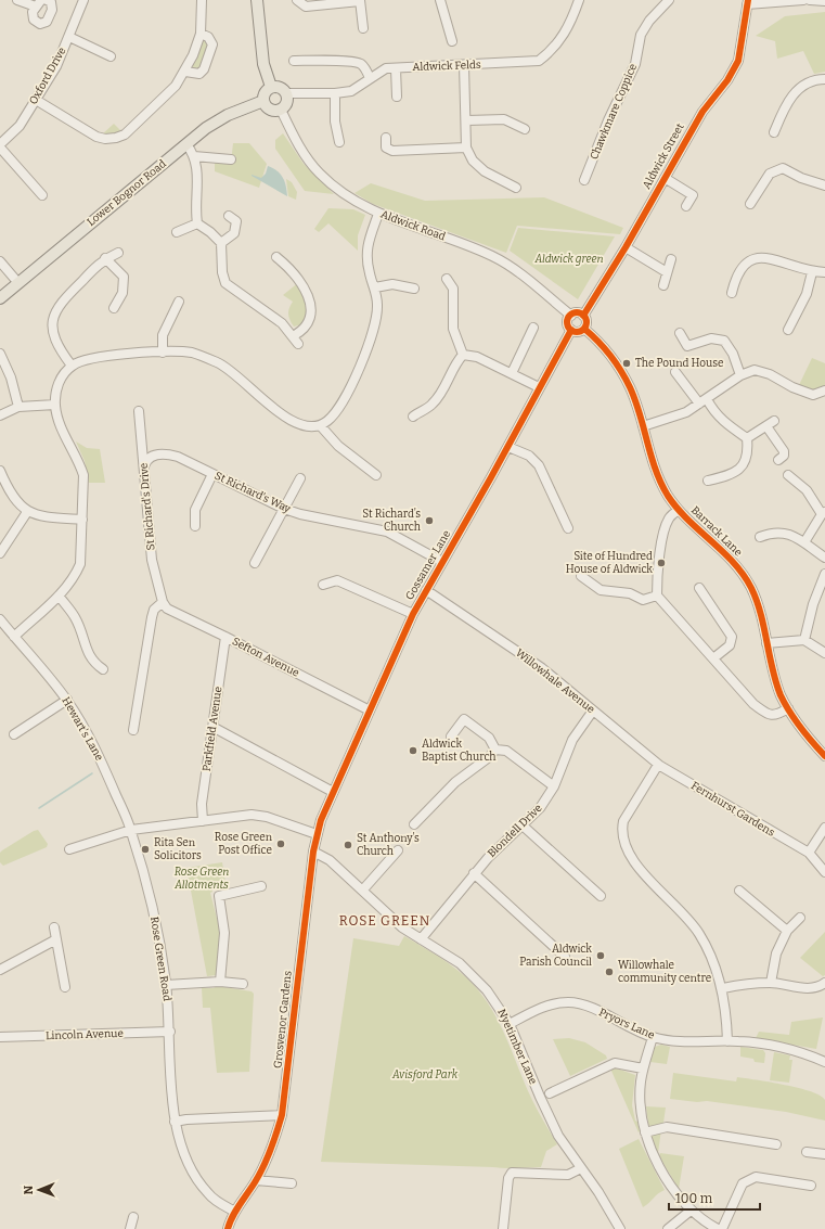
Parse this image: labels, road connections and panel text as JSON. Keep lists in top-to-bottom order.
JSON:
{
  "streets": {
    "main road": ["Lower Bognor Road"],
    "street": [
      "Aldwick Felds",
      "Oxford Drive",
      "Chawkmare Coppice",
      "Aldwick Street",
      "Aldwick Road",
      "St Richard's Way",
      "St Richard's Drive",
      "Barrack Lane",
      "Gossamer Lane",
      "Sefton Avenue",
      "Willowhale Avenue",
      "Hewart's Lane",
      "Parkfield Avenue",
      "Fernhurst Gardens",
      "Blondell Drive",
      "Rose Green Road",
      "Grosvenor Gardens",
      "Pryors Lane",
      "Lincoln Avenue",
      "Nyetimber Lane"
    ]
  },
  "crossings": [
    ["Aldwick Felds", "Lower Bognor Road"],
    ["Aldwick Felds", "Aldwick Road"],
    ["Aldwick Street", "Aldwick Road"],
    ["Aldwick Street", "Barrack Lane"],
    ["Aldwick Street", "Gossamer Lane"],
    ["Lower Bognor Road", "Aldwick Road"],
    ["Aldwick Road", "Barrack Lane"],
    ["Aldwick Road", "Gossamer Lane"],
    ["St Richard's Way", "St Richard's Drive"],
    ["St Richard's Way", "Gossamer Lane"],
    ["St Richard's Drive", "Sefton Avenue"],
    ["Barrack Lane", "Gossamer Lane"],
    ["Gossamer Lane", "Sefton Avenue"],
    ["Gossamer Lane", "Willowhale Avenue"],
    ["Gossamer Lane", "Grosvenor Gardens"],
    ["Sefton Avenue", "Parkfield Avenue"],
    ["Willowhale Avenue", "Fernhurst Gardens"],
    ["Willowhale Avenue", "Blondell Drive"],
    ["Hewart's Lane", "Rose Green Road"],
    ["Blondell Drive", "Nyetimber Lane"],
    ["Rose Green Road", "Grosvenor Gardens"],
    ["Rose Green Road", "Lincoln Avenue"],
    ["Grosvenor Gardens", "Nyetimber Lane"],
    ["Pryors Lane", "Nyetimber Lane"]
  ],
  "districts": ["ROSE GREEN"],
  "parks": ["Aldwick green", "Rose Green Allotments", "Avisford Park"],
  "places": [
    "The Pound House",
    "St Richard’s Church",
    "Site of Hundred House of Aldwick",
    "Aldwick Baptist Church",
    "Rose Green Post Office",
    "St Anthony’s Church",
    "Rita Sen Solicitors",
    "Aldwick Parish Council",
    "Willowhale community centre"
  ],
  "scale_bar": "100 m",
  "north": "left"
}
